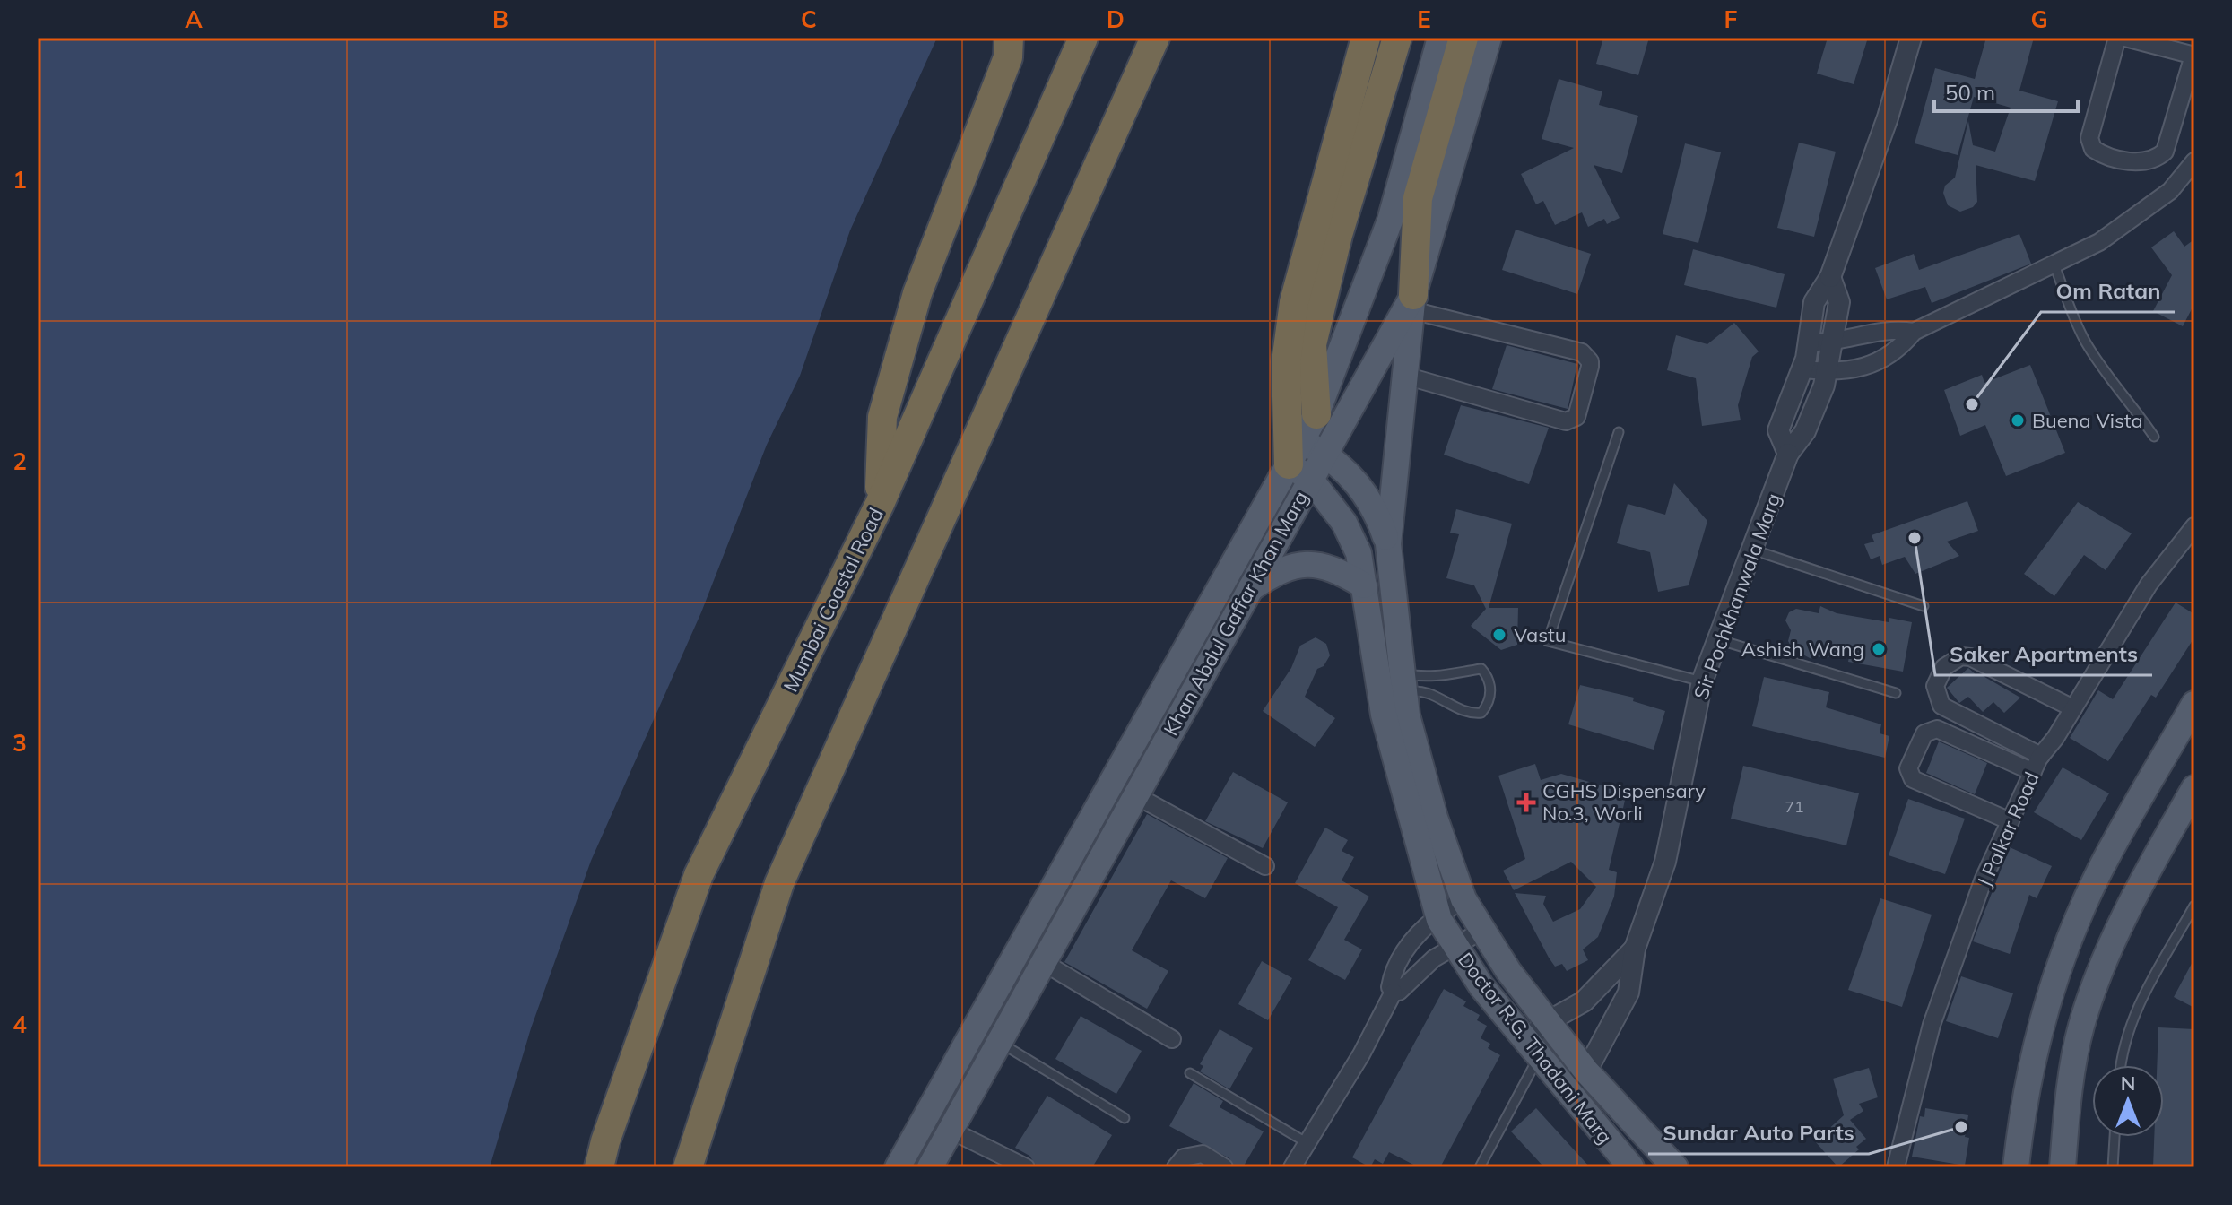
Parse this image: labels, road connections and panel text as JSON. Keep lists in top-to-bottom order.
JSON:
{
  "streets": {
    "highway": ["Mumbai Coastal Road"],
    "main road": ["Khan Abdul Gaffar Khan Marg", "Doctor R.G. Thadani Marg"],
    "street": ["Sir Pochkhanwala Marg", "J Palkar Road"]
  },
  "crossings": [
    ["Sir Pochkhanwala Marg", "Doctor R.G. Thadani Marg"],
    ["Khan Abdul Gaffar Khan Marg", "Doctor R.G. Thadani Marg"]
  ],
  "places": {
    "other": [
      "Om Ratan",
      "Buena Vista",
      "Saker Apartments",
      "Vastu",
      "Ashish Wang",
      "Sundar Auto Parts"
    ],
    "health": ["CGHS Dispensary No.3, Worli"]
  },
  "house_numbers": ["71"],
  "scale_bar": "50 m",
  "north": "top",
  "grid": {
    "columns": [
      "A",
      "B",
      "C",
      "D",
      "E",
      "F",
      "G"
    ],
    "rows": [
      "1",
      "2",
      "3",
      "4"
    ]
  }
}
